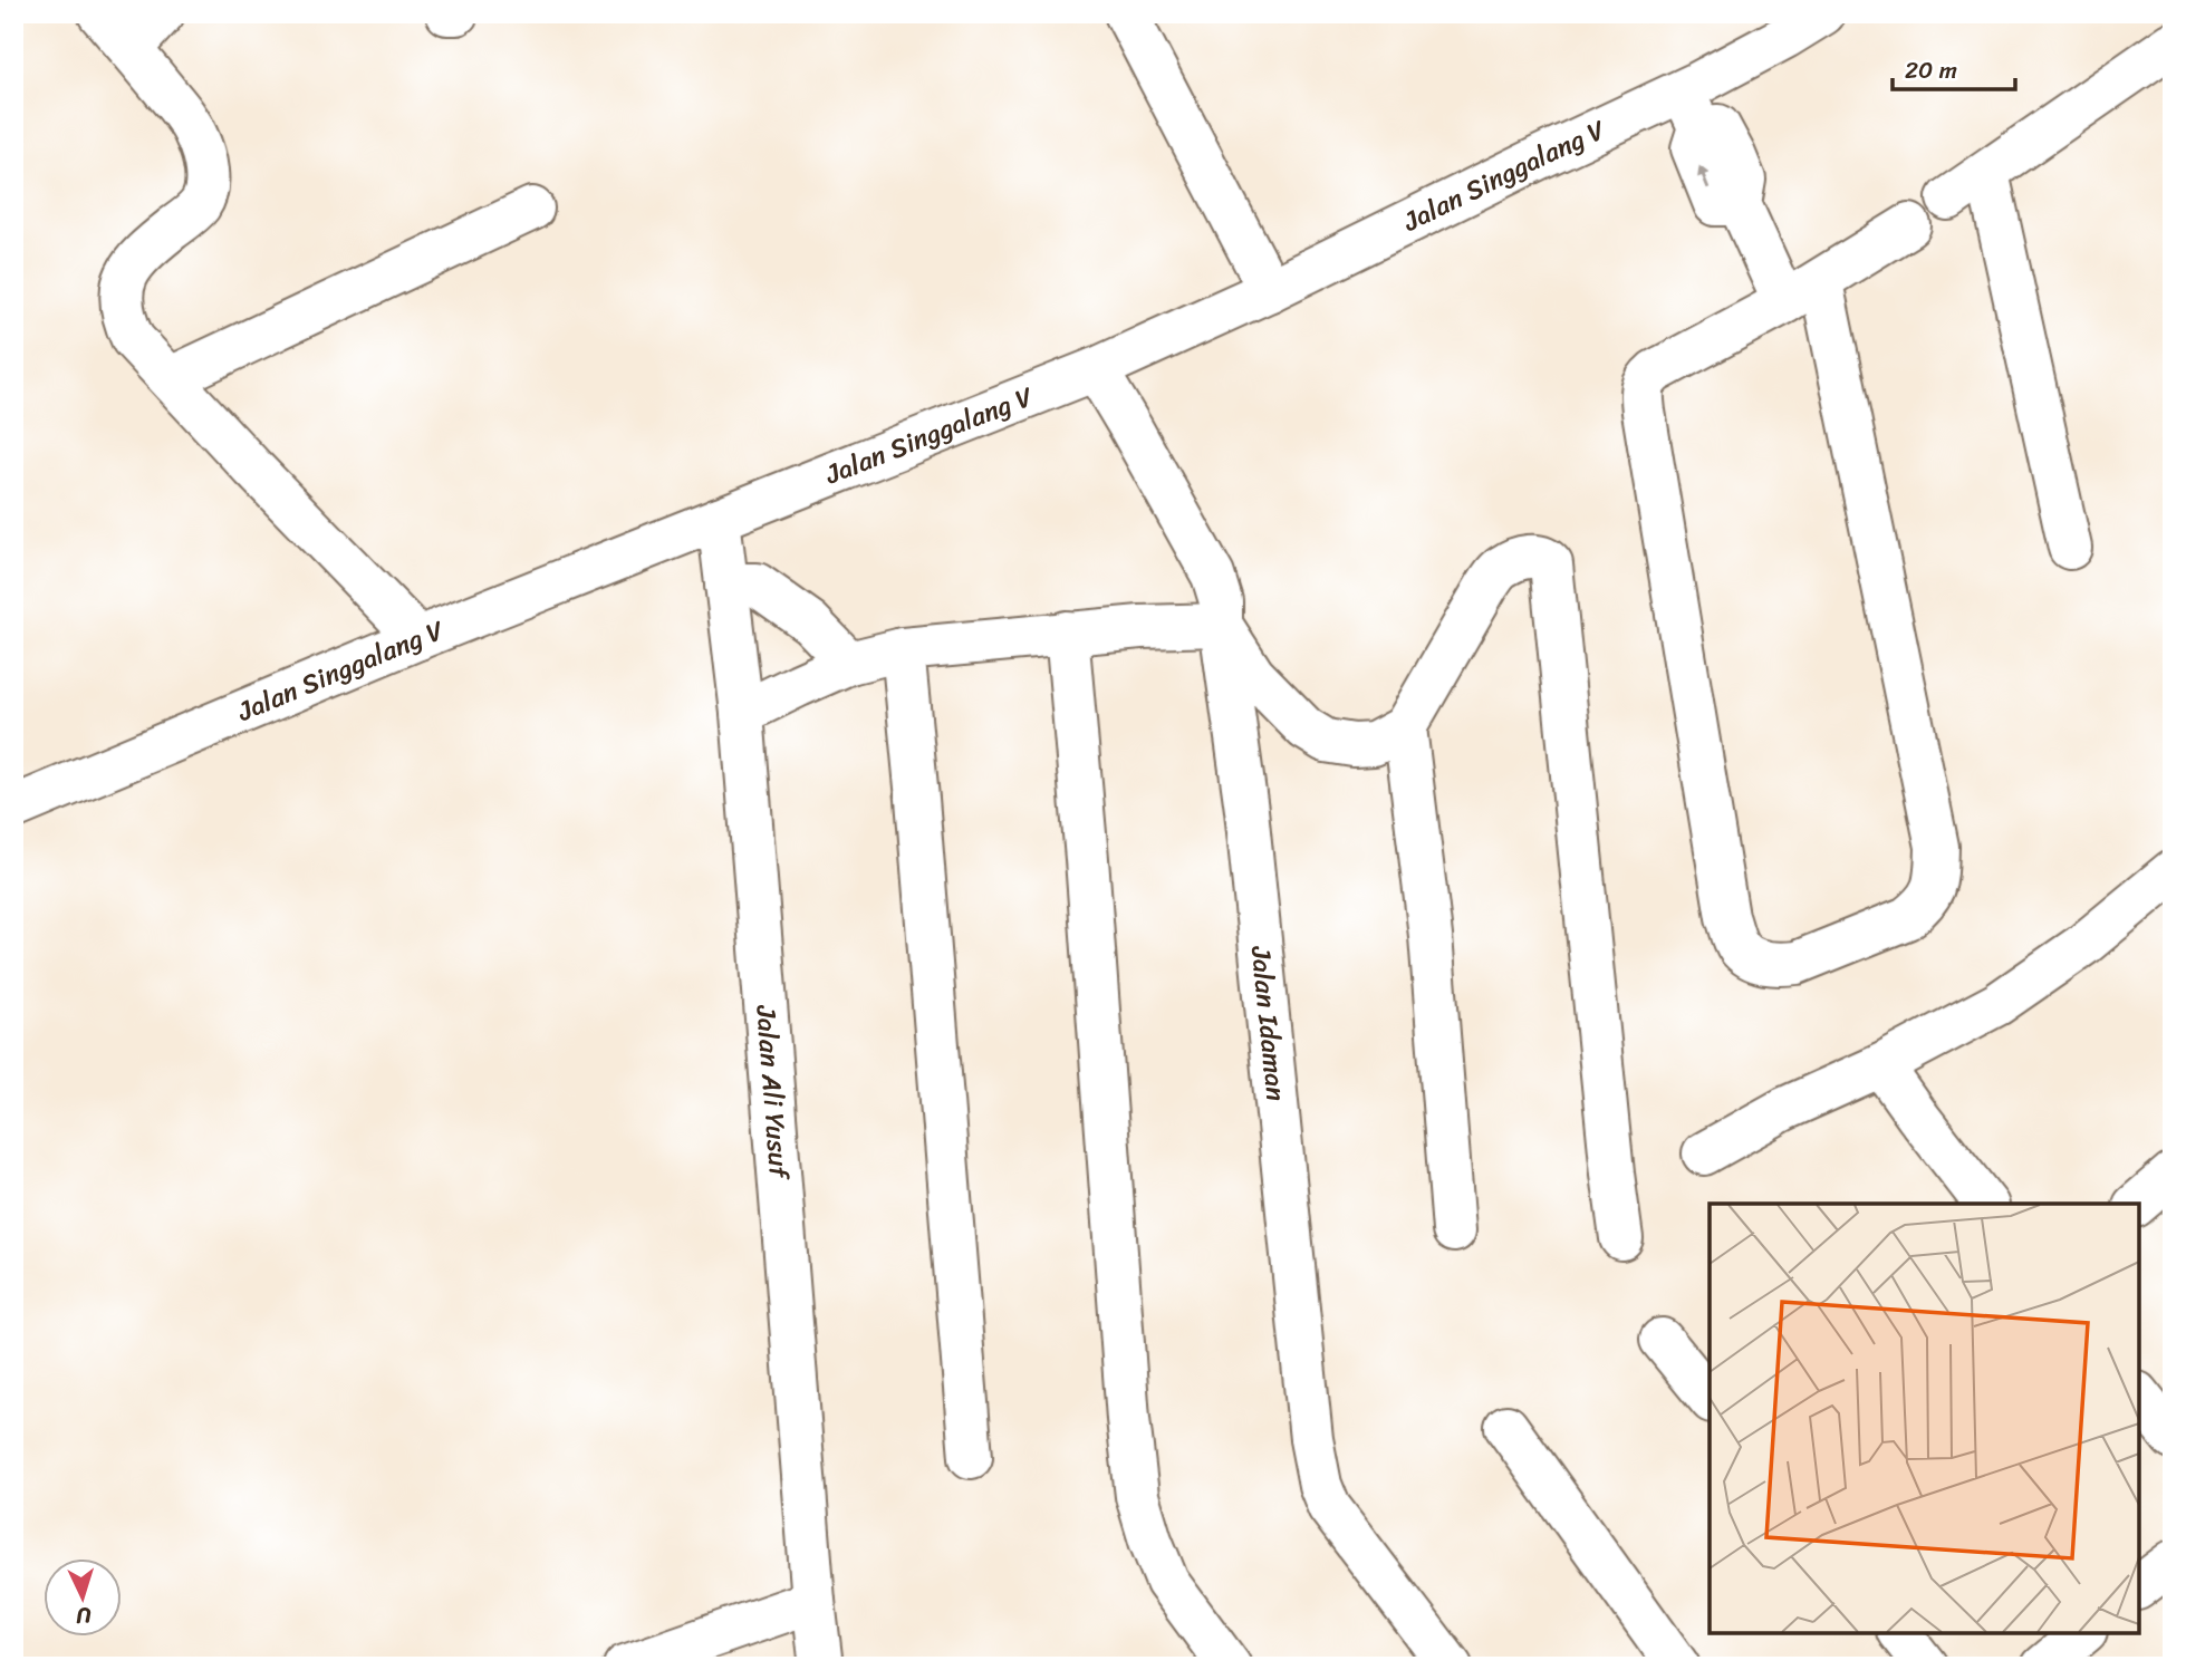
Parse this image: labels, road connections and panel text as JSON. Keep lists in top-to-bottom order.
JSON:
{
  "streets": {
    "street": ["Jalan Singgalang V", "Jalan Idaman", "Jalan Ali Yusuf"]
  },
  "crossings": [
    ["Jalan Singgalang V", "Jalan Idaman"],
    ["Jalan Singgalang V", "Jalan Ali Yusuf"]
  ],
  "scale_bar": "20 m",
  "north": "bottom"
}
